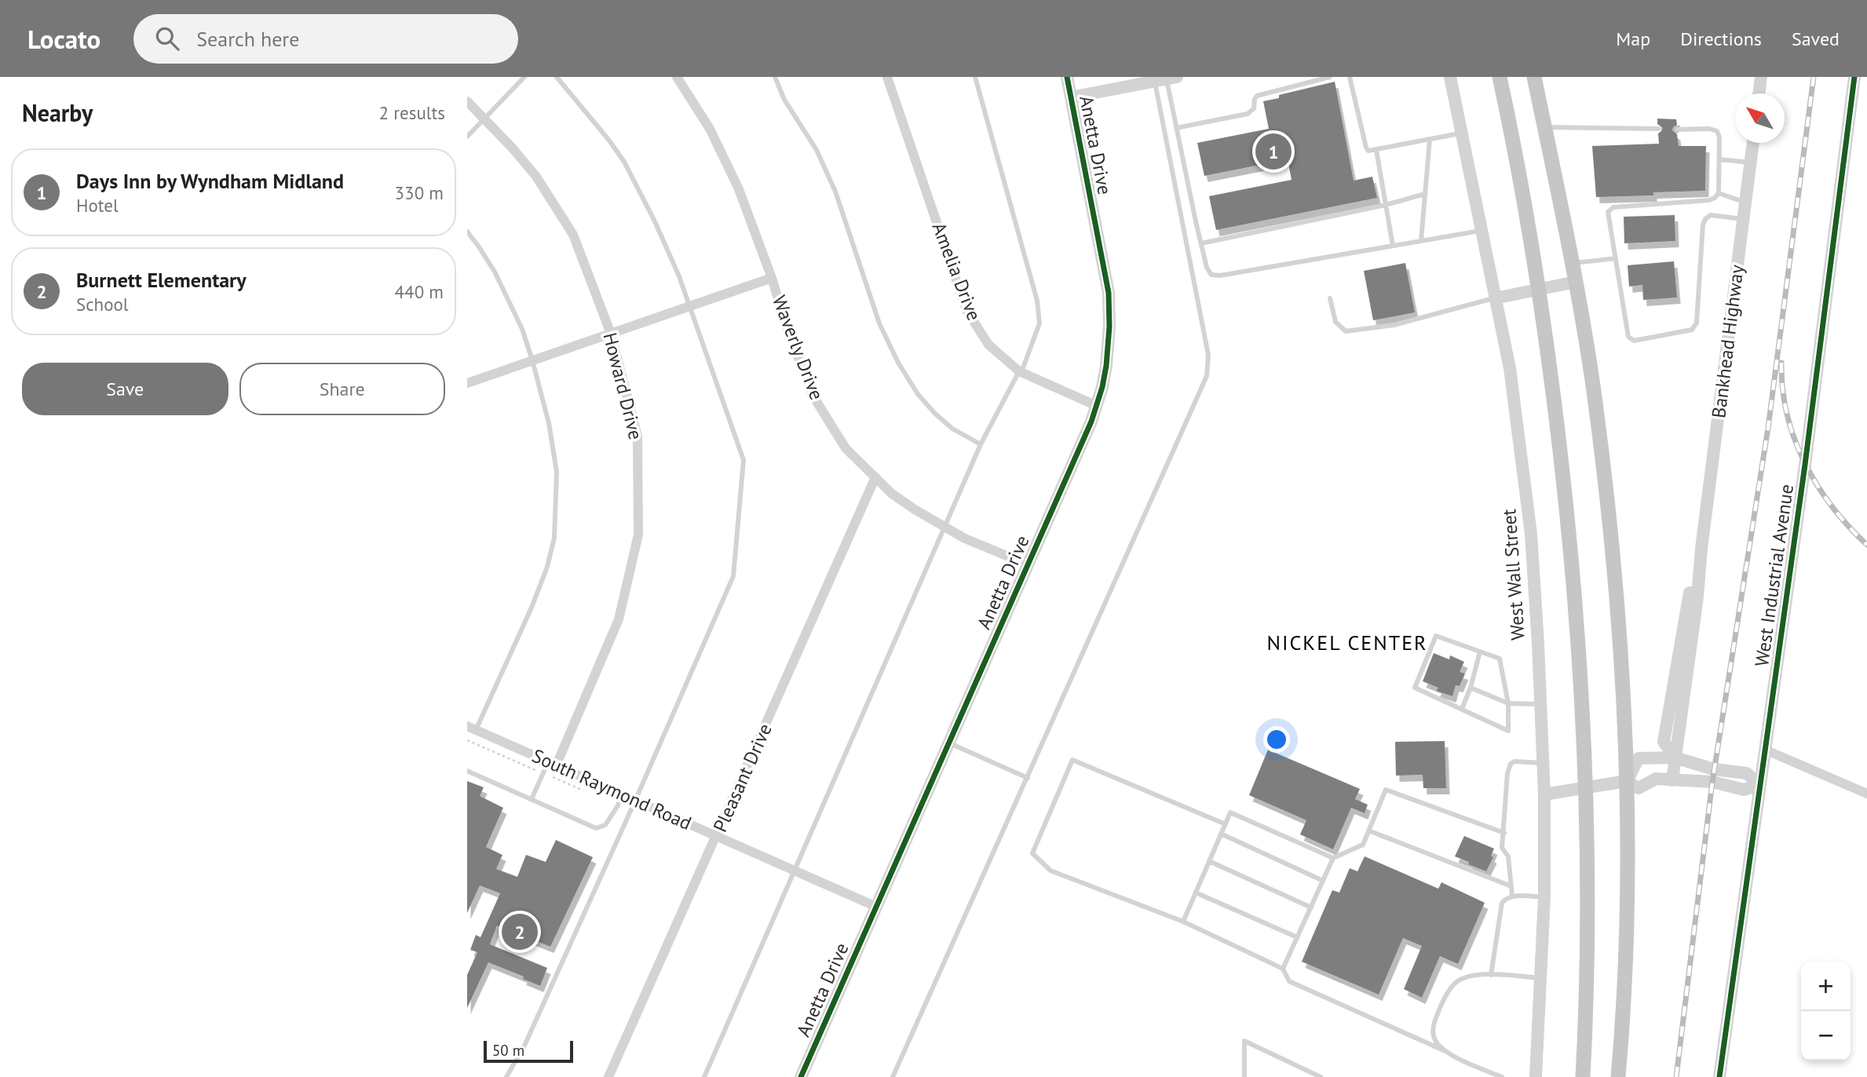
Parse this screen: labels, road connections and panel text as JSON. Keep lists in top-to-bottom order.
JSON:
{
  "streets": {
    "street": [
      "Anetta Drive",
      "Amelia Drive",
      "Bankhead Highway",
      "Waverly Drive",
      "Howard Drive",
      "West Wall Street",
      "West Industrial Avenue",
      "Pleasant Drive",
      "South Raymond Road"
    ]
  },
  "crossings": [
    ["Anetta Drive", "Amelia Drive"],
    ["Anetta Drive", "Waverly Drive"],
    ["Anetta Drive", "South Raymond Road"],
    ["Waverly Drive", "Pleasant Drive"],
    ["Howard Drive", "South Raymond Road"],
    ["Pleasant Drive", "South Raymond Road"]
  ],
  "districts": ["NICKEL CENTER"],
  "scale_bar": "50 m",
  "north": "top left",
  "page": {
    "header": "Locato",
    "search": "Search here",
    "nav": ["Map", "Directions", "Saved"],
    "heading": ["Nearby", "2 results"],
    "pins": ["1", "2"],
    "list": [
      {
        "mark": "1",
        "name": "Days Inn by Wyndham Midland",
        "note": "Hotel",
        "value": "330 m"
      },
      {
        "mark": "2",
        "name": "Burnett Elementary",
        "note": "School",
        "value": "440 m"
      }
    ],
    "buttons": ["Save", "Share"],
    "map_buttons": ["+", "−"],
    "scale": "50 m"
  }
}
